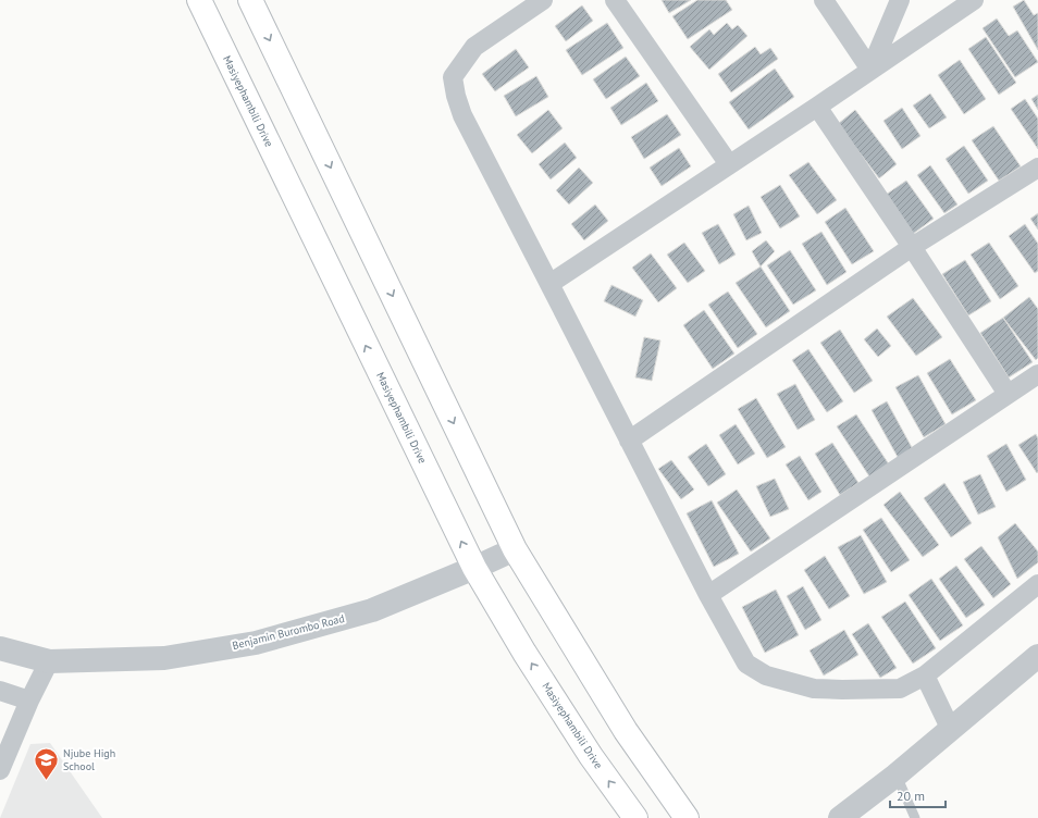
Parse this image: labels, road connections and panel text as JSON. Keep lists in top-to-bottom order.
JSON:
{
  "streets": {
    "main road": ["Masiyephambili Drive"],
    "street": ["Benjamin Burombo Road"]
  },
  "crossings": [
    ["Masiyephambili Drive", "Benjamin Burombo Road"]
  ],
  "places": {
    "school or university": ["Njube High School"]
  },
  "scale_bar": "20 m"
}
